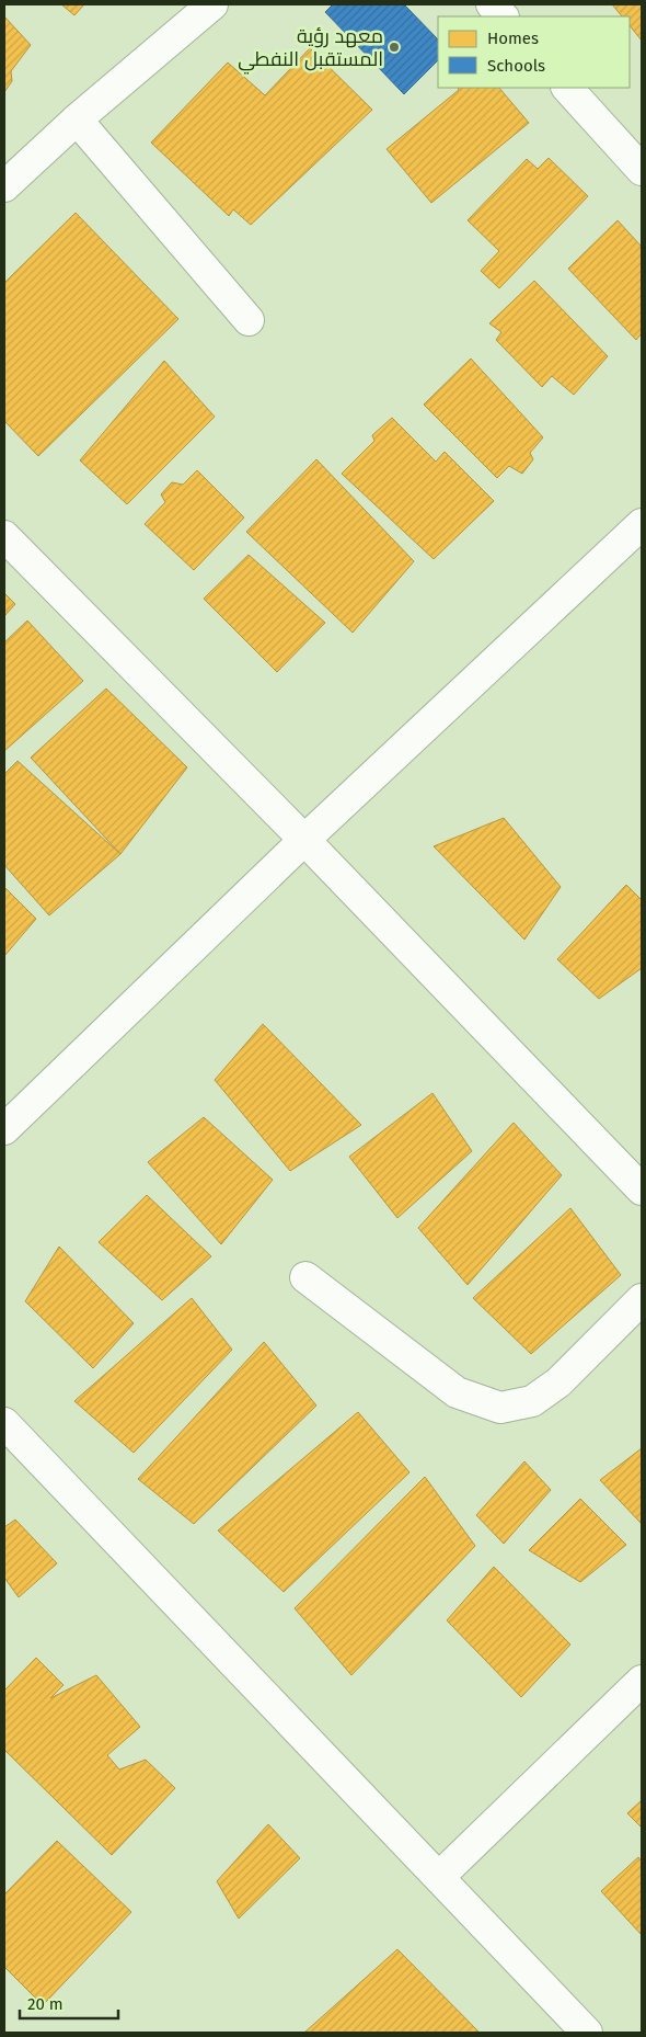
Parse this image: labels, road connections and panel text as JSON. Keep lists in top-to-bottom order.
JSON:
{
  "places": ["معهد رؤية المستقبل النفطي"],
  "legend": ["Homes", "Schools"],
  "scale_bar": "20 m"
}
